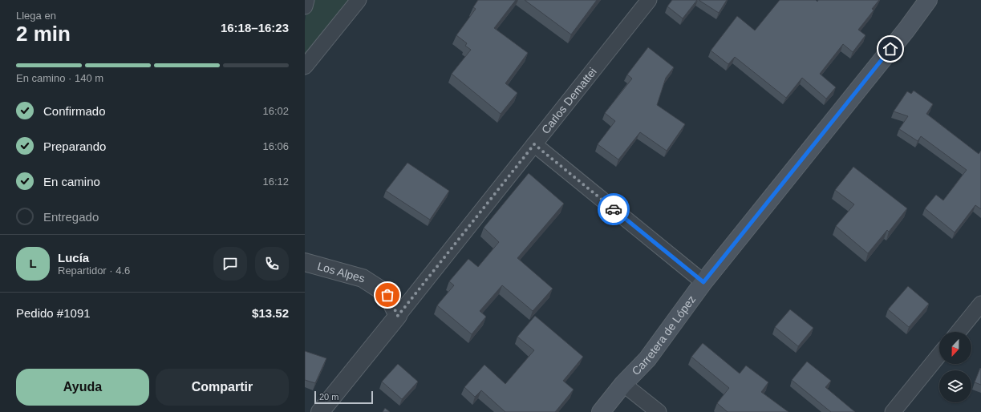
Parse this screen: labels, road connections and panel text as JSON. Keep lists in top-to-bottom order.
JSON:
{
  "streets": {
    "main road": ["Carretera de López"],
    "street": ["Carlos Demattei", "Los Alpes"]
  },
  "crossings": [
    ["Carlos Demattei", "Los Alpes"]
  ],
  "scale_bar": "20 m",
  "north": "bottom",
  "page": {
    "heading": ["2 min", "Llega en", "16:18–16:23"],
    "panel": [
      "Lucía",
      "Repartidor · 4.6",
      "Pedido #1091",
      "$13.52"
    ],
    "bar": "En camino · 140 m",
    "list": [
      ["Confirmado", "16:02"],
      ["Preparando", "16:06"],
      ["En camino", "16:12"],
      "Entregado"
    ],
    "round": "L",
    "buttons": ["Ayuda", "Compartir"],
    "scale": "20 m"
  }
}
